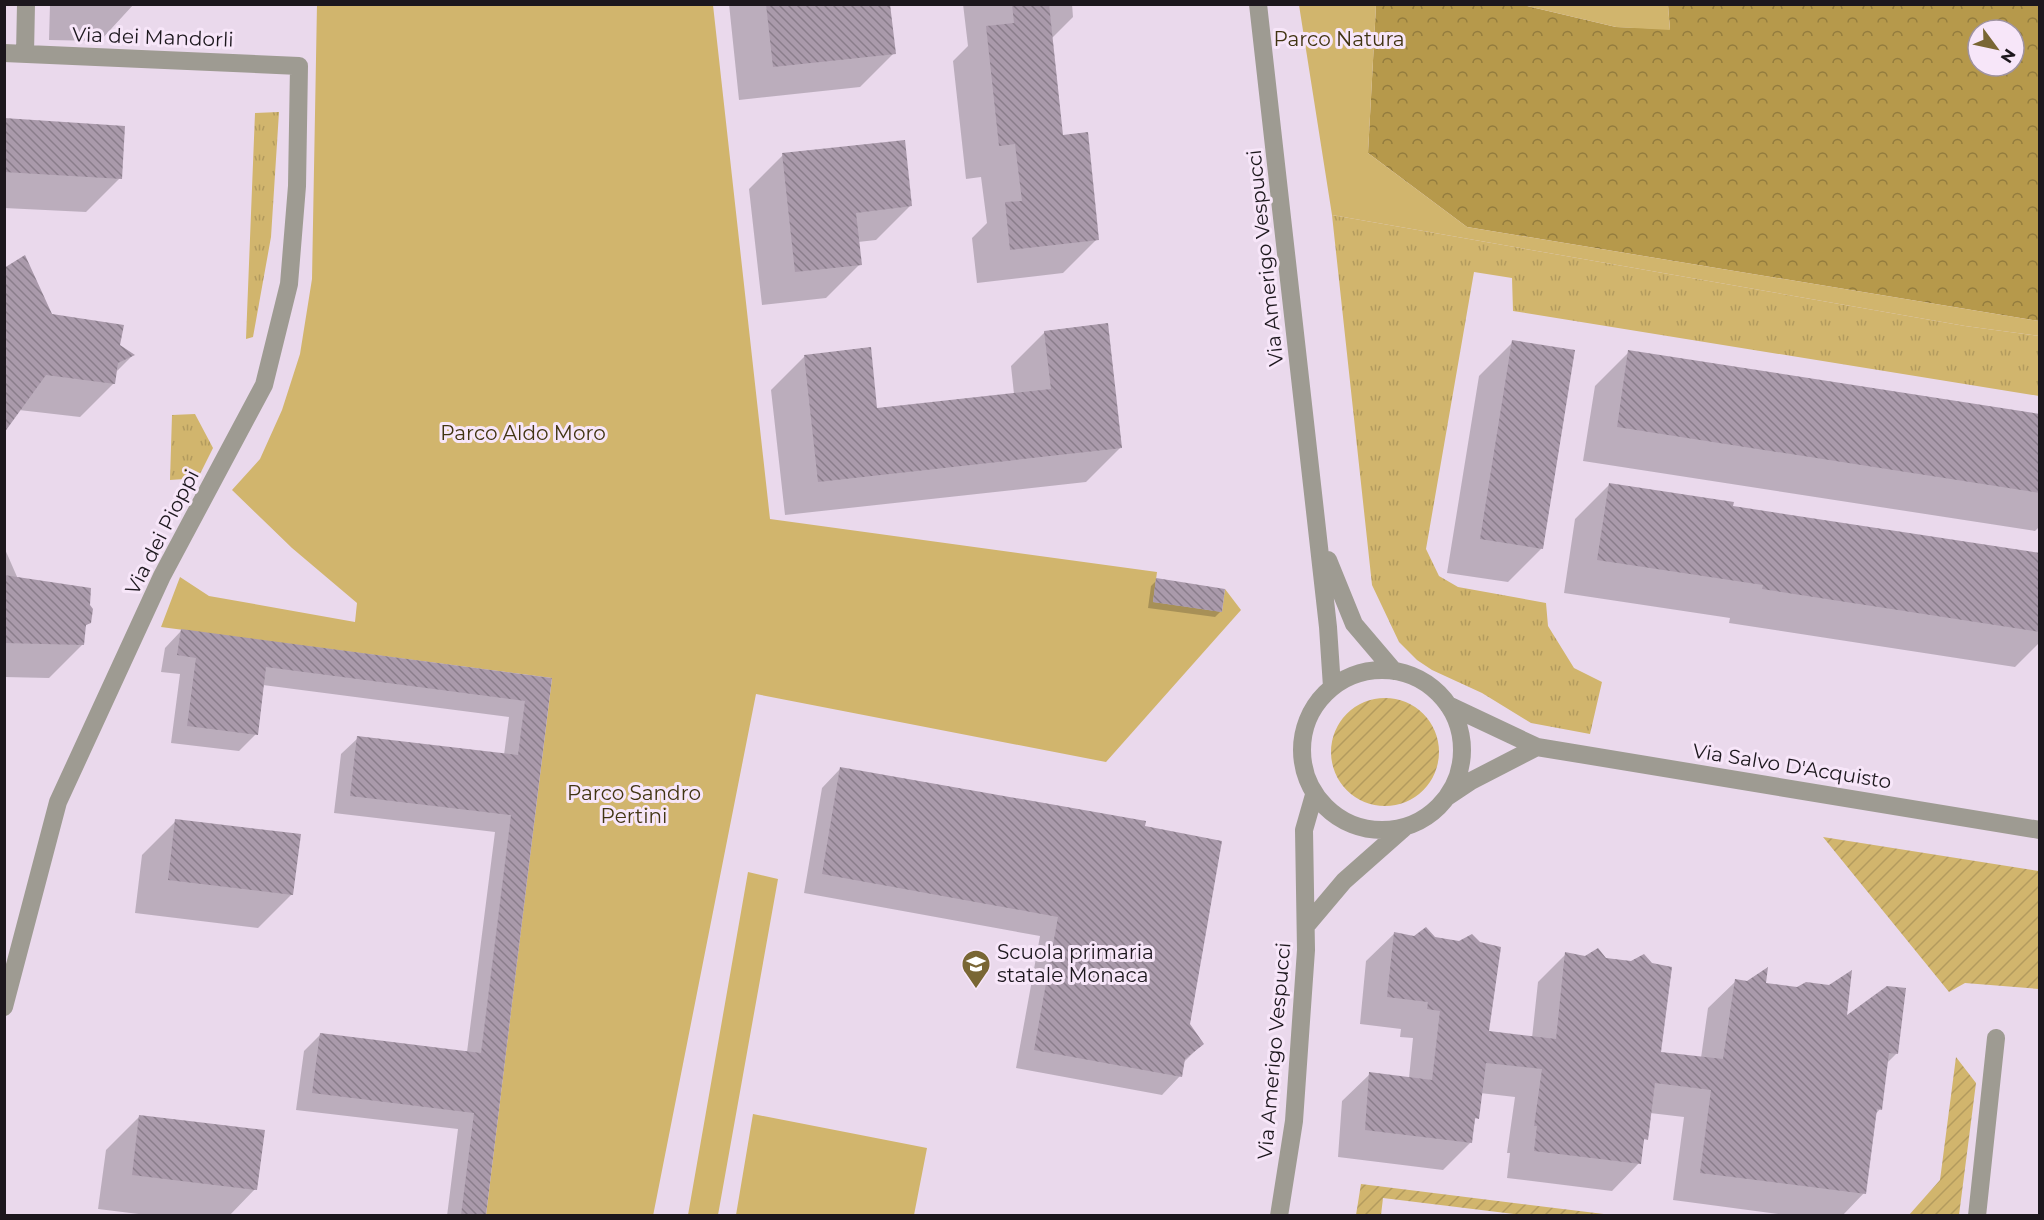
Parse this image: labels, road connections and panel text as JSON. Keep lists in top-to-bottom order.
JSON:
{
  "streets": {
    "street": [
      "Via dei Mandorli",
      "Via Amerigo Vespucci",
      "Via dei Pioppi",
      "Via Salvo D'Acquisto"
    ]
  },
  "crossings": [
    ["Via dei Mandorli", "Via dei Pioppi"],
    ["Via Amerigo Vespucci", "Via Salvo D'Acquisto"]
  ],
  "parks": ["Parco Natura", "Parco Aldo Moro", "Parco Sandro Pertini"],
  "places": {
    "school or university": ["Scuola primaria statale Monaca"]
  },
  "north": "bottom right"
}
